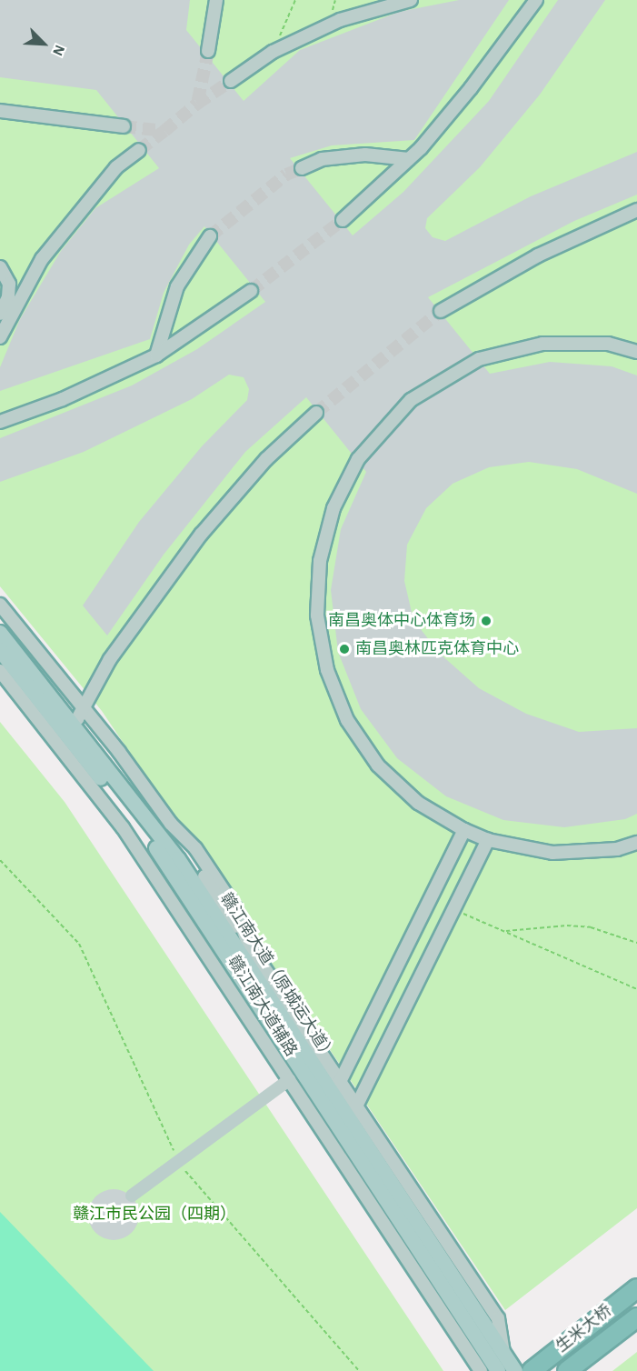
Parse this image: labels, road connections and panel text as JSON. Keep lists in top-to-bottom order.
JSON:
{
  "streets": {
    "highway": ["生米大桥"],
    "main road": ["赣江南大道（原城运大道）"],
    "street": ["赣江南大道辅路"]
  },
  "crossings": [
    ["赣江南大道（原城运大道）", "赣江南大道辅路"]
  ],
  "parks": ["赣江市民公园（四期）"],
  "places": ["南昌奥体中心体育场", "南昌奥林匹克体育中心"],
  "north": "bottom right"
}
